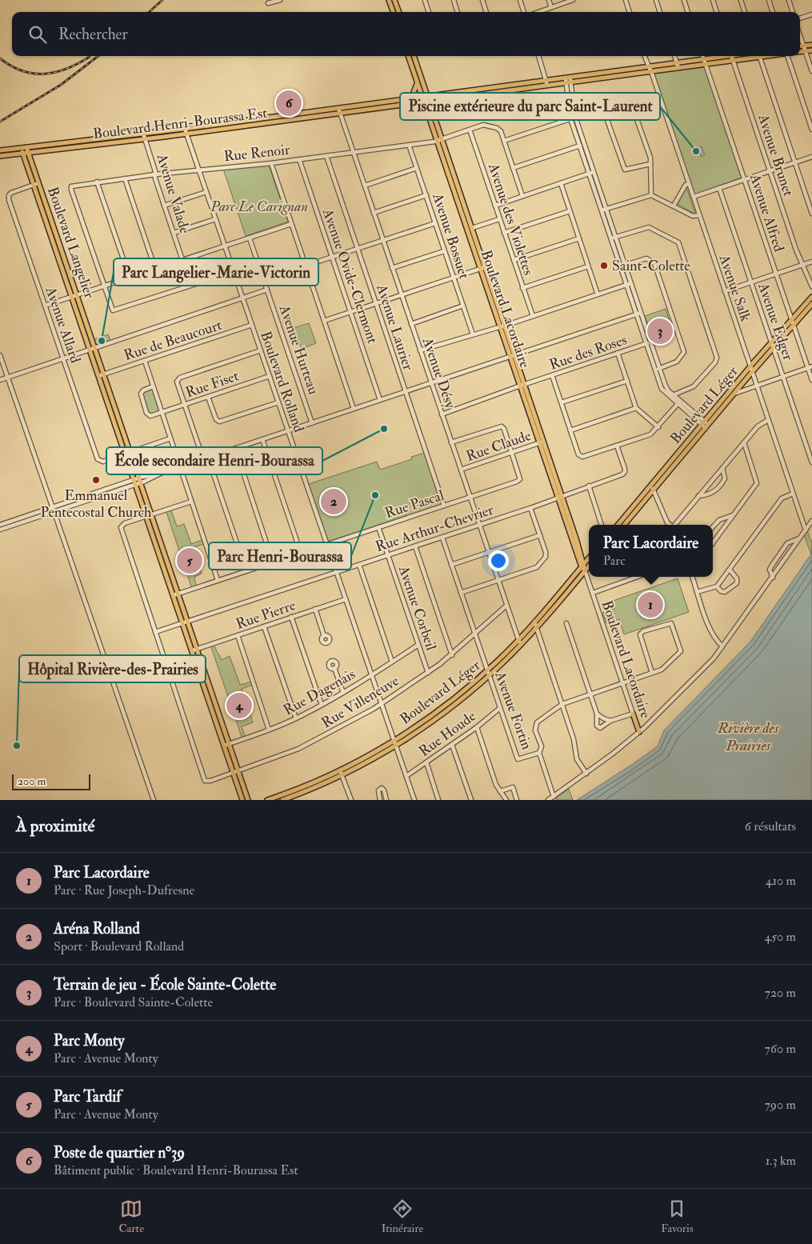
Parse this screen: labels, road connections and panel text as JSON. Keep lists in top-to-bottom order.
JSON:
{
  "streets": {
    "main road": [
      "Boulevard Henri-Bourassa Est",
      "Boulevard Langelier",
      "Boulevard Lacordaire",
      "Boulevard Léger"
    ],
    "street": [
      "Rue Renoir",
      "Avenue Brunet",
      "Avenue Valade",
      "Avenue Alfred",
      "Avenue des Violettes",
      "Avenue Bossuet",
      "Avenue Ovide-Clermont",
      "Avenue Salk",
      "Avenue Edger",
      "Avenue Allard",
      "Avenue Laurier",
      "Rue de Beaucourt",
      "Avenue Hurteau",
      "Rue des Roses",
      "Avenue Désy",
      "Boulevard Rolland",
      "Rue Fiset",
      "Rue Claude",
      "Rue Pascal",
      "Rue Arthur-Chevrier",
      "Avenue Corbeil",
      "Rue Pierre",
      "Rue Dagenais",
      "Rue Villeneuve",
      "Avenue Fortin",
      "Rue Houde"
    ]
  },
  "crossings": [
    ["Boulevard Henri-Bourassa Est", "Avenue Brunet"],
    ["Boulevard Henri-Bourassa Est", "Avenue Valade"],
    ["Boulevard Henri-Bourassa Est", "Avenue Alfred"],
    ["Boulevard Henri-Bourassa Est", "Boulevard Langelier"],
    ["Boulevard Henri-Bourassa Est", "Avenue Salk"],
    ["Boulevard Henri-Bourassa Est", "Boulevard Lacordaire"],
    ["Boulevard Henri-Bourassa Est", "Avenue Désy"],
    ["Boulevard Henri-Bourassa Est", "Boulevard Rolland"],
    ["Rue Renoir", "Avenue Valade"],
    ["Rue Renoir", "Avenue des Violettes"],
    ["Rue Renoir", "Avenue Bossuet"],
    ["Rue Renoir", "Avenue Ovide-Clermont"],
    ["Rue Renoir", "Boulevard Lacordaire"],
    ["Rue Renoir", "Avenue Laurier"],
    ["Rue Renoir", "Avenue Désy"],
    ["Rue Renoir", "Boulevard Rolland"],
    ["Avenue Alfred", "Boulevard Léger"],
    ["Boulevard Langelier", "Avenue Allard"],
    ["Boulevard Langelier", "Rue de Beaucourt"],
    ["Boulevard Langelier", "Rue Pascal"],
    ["Boulevard Langelier", "Rue Arthur-Chevrier"],
    ["Boulevard Langelier", "Rue Pierre"],
    ["Boulevard Langelier", "Rue Dagenais"],
    ["Boulevard Langelier", "Rue Villeneuve"],
    ["Avenue Salk", "Boulevard Léger"],
    ["Boulevard Lacordaire", "Rue des Roses"],
    ["Boulevard Lacordaire", "Boulevard Léger"],
    ["Boulevard Lacordaire", "Rue Claude"],
    ["Boulevard Lacordaire", "Rue Arthur-Chevrier"],
    ["Avenue Edger", "Boulevard Léger"],
    ["Avenue Laurier", "Rue Pascal"],
    ["Rue de Beaucourt", "Boulevard Rolland"],
    ["Rue des Roses", "Avenue Désy"],
    ["Avenue Désy", "Boulevard Léger"],
    ["Avenue Désy", "Rue Claude"],
    ["Avenue Désy", "Rue Pascal"],
    ["Avenue Désy", "Rue Arthur-Chevrier"],
    ["Avenue Désy", "Rue Villeneuve"],
    ["Boulevard Rolland", "Rue Fiset"],
    ["Boulevard Rolland", "Boulevard Léger"],
    ["Boulevard Rolland", "Rue Pascal"],
    ["Boulevard Rolland", "Rue Arthur-Chevrier"],
    ["Boulevard Rolland", "Rue Pierre"],
    ["Boulevard Rolland", "Rue Dagenais"],
    ["Boulevard Rolland", "Rue Villeneuve"],
    ["Boulevard Rolland", "Rue Houde"],
    ["Boulevard Léger", "Avenue Fortin"],
    ["Rue Claude", "Rue Pascal"],
    ["Rue Pascal", "Avenue Corbeil"],
    ["Rue Arthur-Chevrier", "Avenue Corbeil"],
    ["Rue Arthur-Chevrier", "Rue Villeneuve"],
    ["Rue Arthur-Chevrier", "Avenue Fortin"],
    ["Avenue Corbeil", "Rue Dagenais"],
    ["Avenue Corbeil", "Rue Villeneuve"],
    ["Rue Villeneuve", "Avenue Fortin"],
    ["Avenue Fortin", "Rue Houde"]
  ],
  "water": ["Rivière des Prairies"],
  "parks": ["Parc Le Carignan"],
  "places": [
    "Piscine extérieure du parc Saint-Laurent",
    "Saint-Colette",
    "Parc Langelier-Marie-Victorin",
    "École secondaire Henri-Bourassa",
    "Emmanuel Pentecostal Church",
    "Parc Henri-Bourassa",
    "Hôpital Rivière-des-Prairies"
  ],
  "scale_bar": "200 m",
  "page": {
    "search": "Rechercher",
    "pins": [
      "6",
      "3",
      "2",
      "5",
      "1",
      "4"
    ],
    "popup": ["Parc Lacordaire", "Parc"],
    "scale": "200 m",
    "heading": ["À proximité", "6 résultats"],
    "list": [
      {
        "mark": "1",
        "name": "Parc Lacordaire",
        "note": "Parc · Rue Joseph-Dufresne",
        "value": "410 m"
      },
      {
        "mark": "2",
        "name": "Aréna Rolland",
        "note": "Sport · Boulevard Rolland",
        "value": "450 m"
      },
      {
        "mark": "3",
        "name": "Terrain de jeu - École Sainte-Colette",
        "note": "Parc · Boulevard Sainte-Colette",
        "value": "720 m"
      },
      {
        "mark": "4",
        "name": "Parc Monty",
        "note": "Parc · Avenue Monty",
        "value": "760 m"
      },
      {
        "mark": "5",
        "name": "Parc Tardif",
        "note": "Parc · Avenue Monty",
        "value": "790 m"
      },
      {
        "mark": "6",
        "name": "Poste de quartier n°39",
        "note": "Bâtiment public · Boulevard Henri-Bourassa Est",
        "value": "1.3 km"
      }
    ],
    "nav": ["Carte", "Itinéraire", "Favoris"]
  }
}
